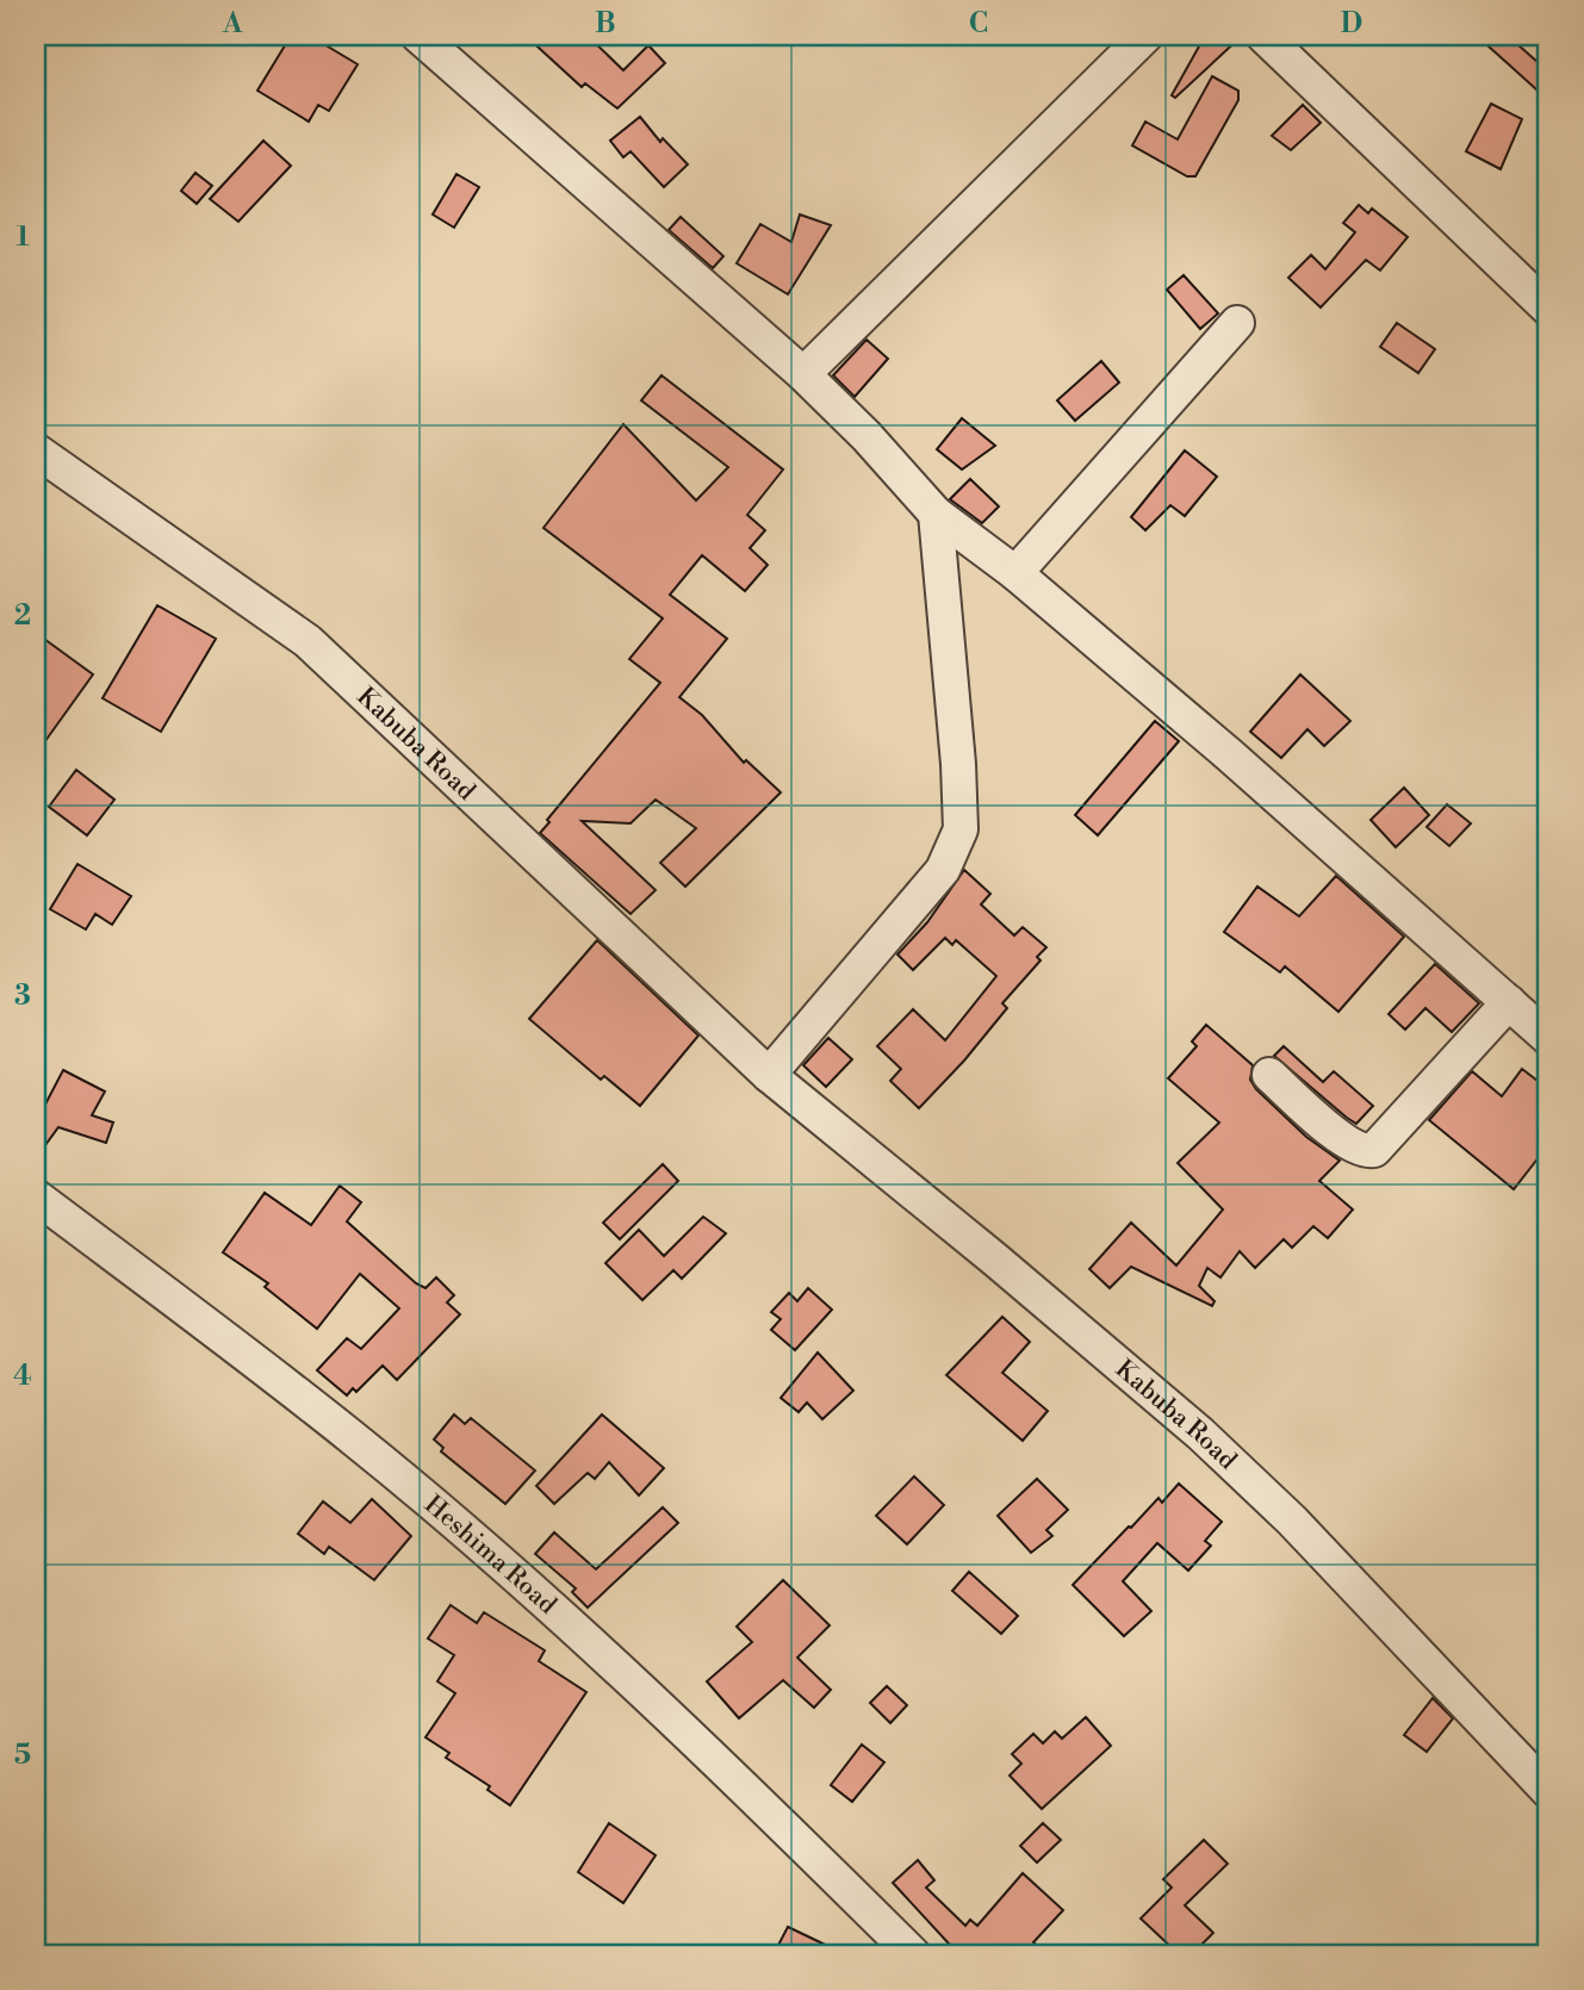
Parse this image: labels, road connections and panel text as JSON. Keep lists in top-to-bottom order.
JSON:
{
  "streets": {
    "street": ["Kabuba Road", "Heshima Road"]
  },
  "grid": {
    "columns": [
      "A",
      "B",
      "C",
      "D"
    ],
    "rows": [
      "1",
      "2",
      "3",
      "4",
      "5"
    ]
  }
}
